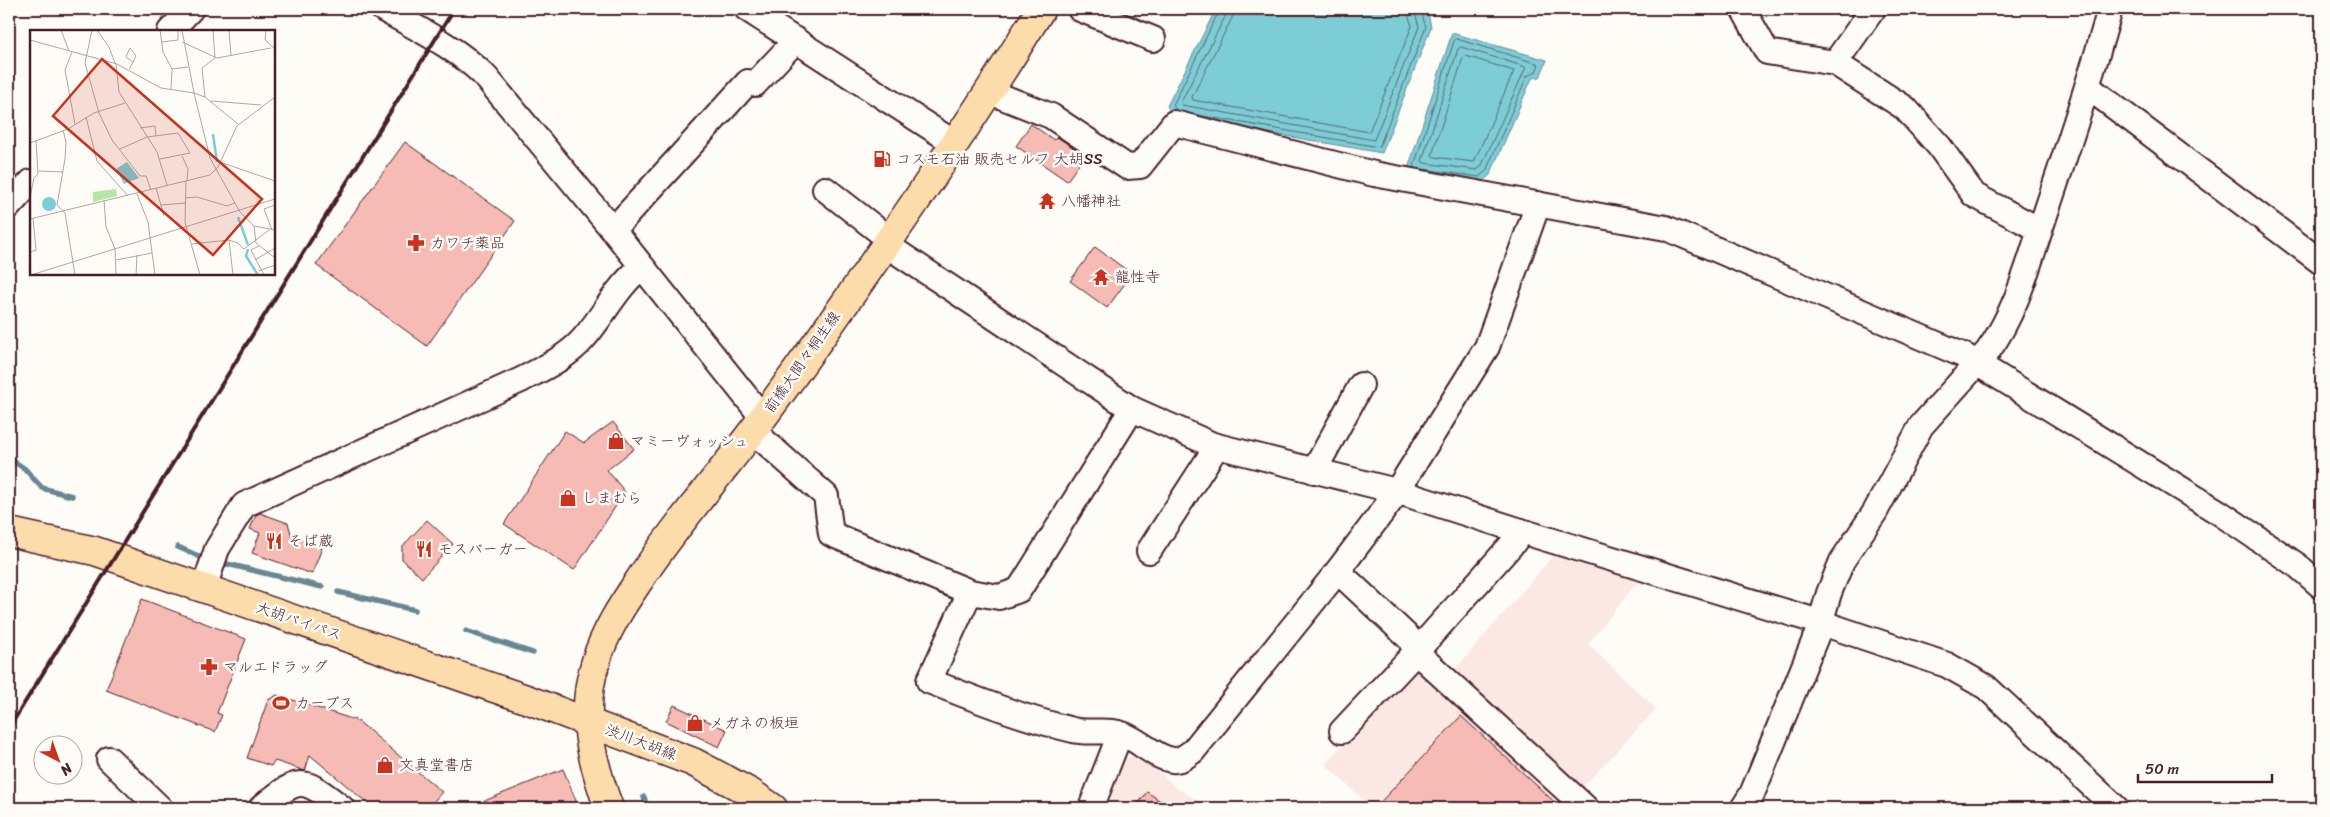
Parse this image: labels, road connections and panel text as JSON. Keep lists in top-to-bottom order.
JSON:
{
  "streets": {
    "main road": ["前橋大間々桐生線", "大胡バイパス", "渋川大胡線"]
  },
  "crossings": [
    ["前橋大間々桐生線", "大胡バイパス"],
    ["前橋大間々桐生線", "渋川大胡線"],
    ["大胡バイパス", "渋川大胡線"]
  ],
  "places": {
    "fuel station": ["コスモ石油 販売セルフ 大胡SS"],
    "temple": ["八幡神社", "龍性寺"],
    "pharmacy": ["カワチ薬品", "マルエドラッグ"],
    "shop": [
      "マミーヴォッシュ",
      "しまむら",
      "メガネの板垣",
      "文真堂書店"
    ],
    "restaurant": ["そば蔵", "モスバーガー"],
    "sports": ["カーブス"]
  },
  "scale_bar": "50 m",
  "north": "bottom right"
}
